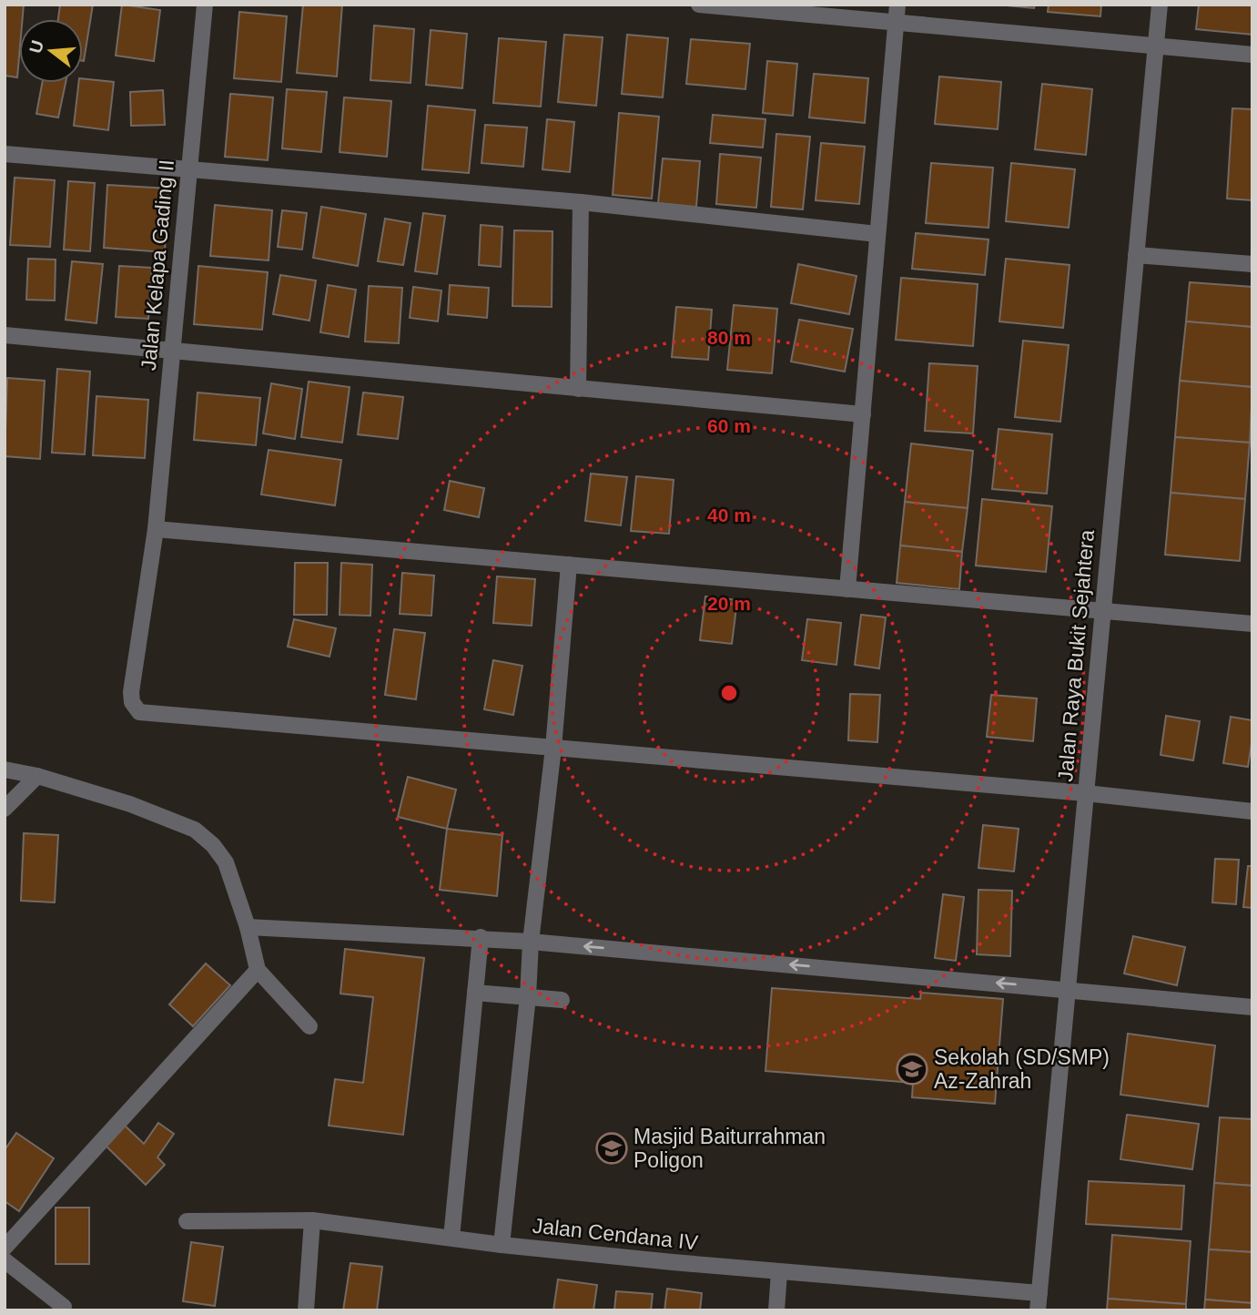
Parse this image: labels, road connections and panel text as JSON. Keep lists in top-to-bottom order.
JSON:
{
  "streets": {
    "street": ["Jalan Kelapa Gading II", "Jalan Raya Bukit Sejahtera", "Jalan Cendana IV"]
  },
  "crossings": [
    ["Jalan Raya Bukit Sejahtera", "Jalan Cendana IV"]
  ],
  "places": {
    "school or university": ["Sekolah (SD/SMP) Az-Zahrah", "Masjid Baiturrahman Poligon"]
  },
  "north": "left",
  "rings": [
    "80 m",
    "60 m",
    "40 m",
    "20 m"
  ]
}
